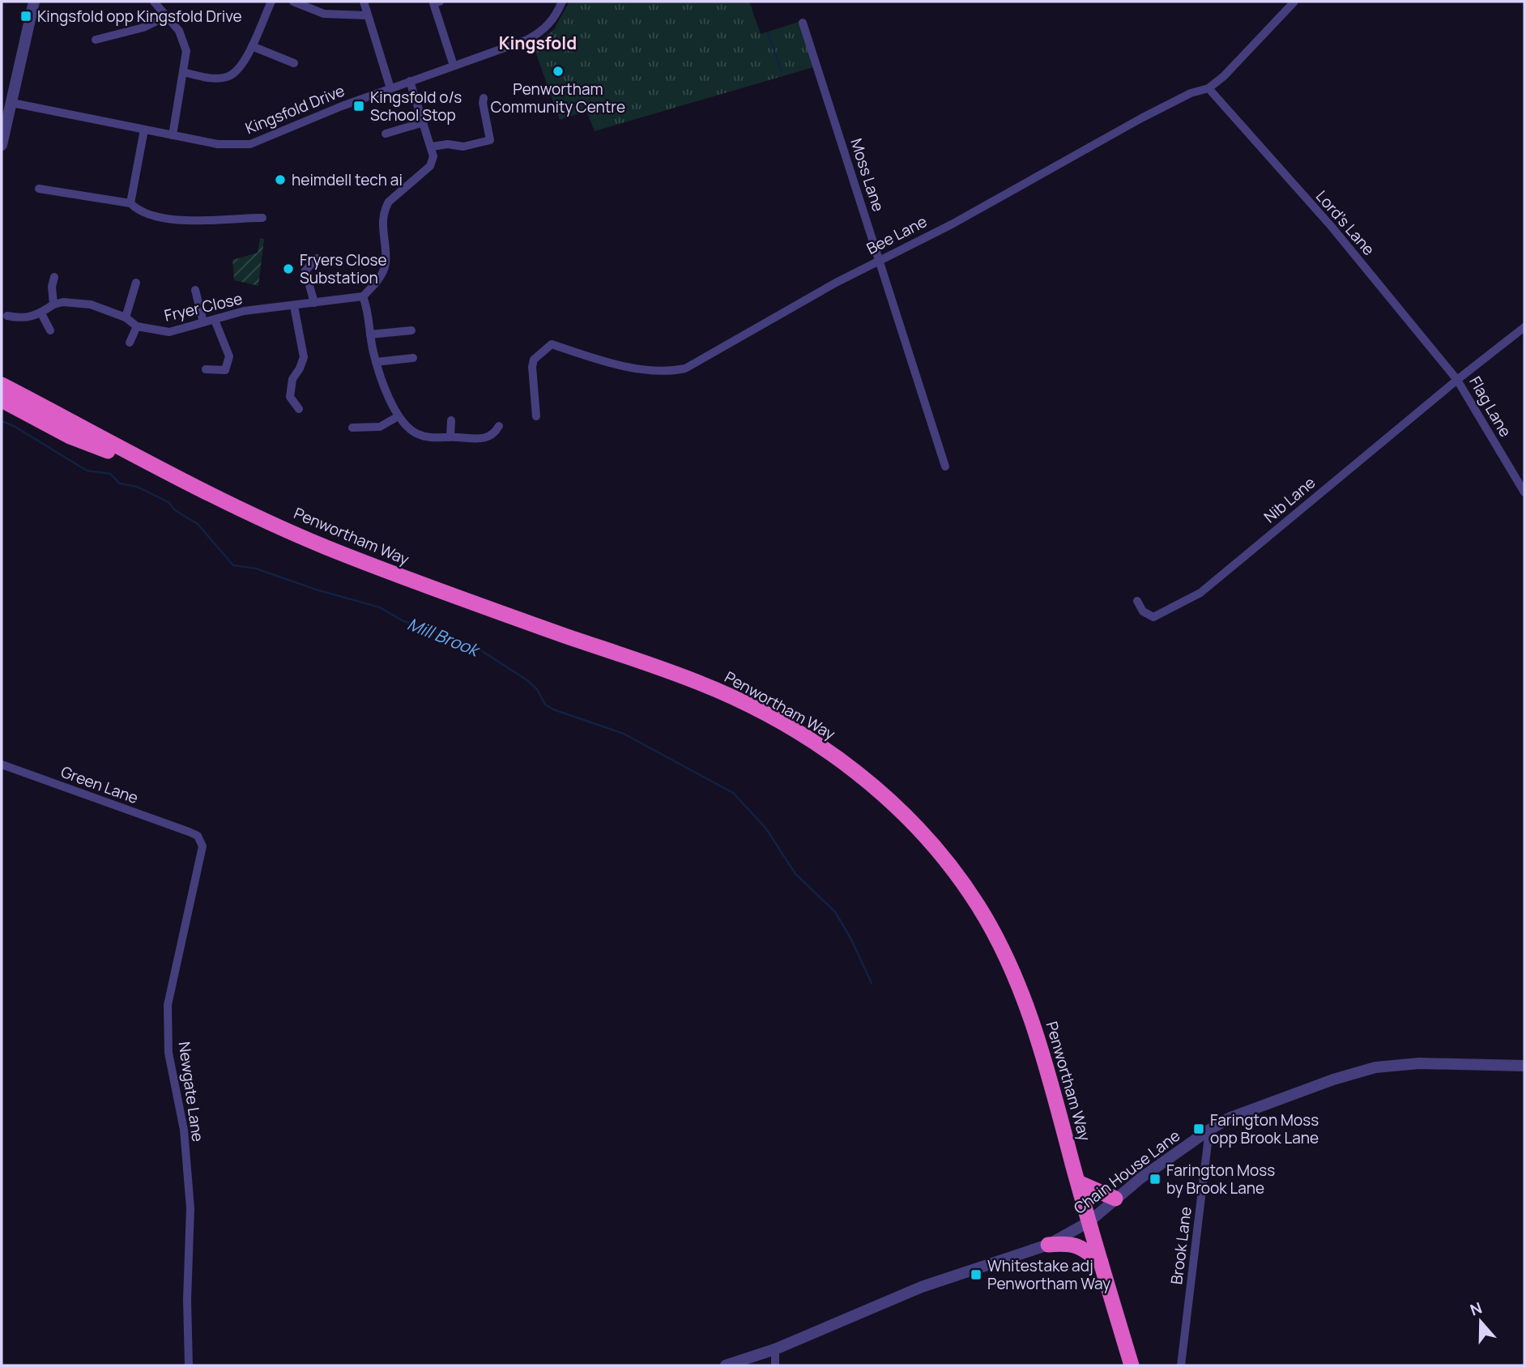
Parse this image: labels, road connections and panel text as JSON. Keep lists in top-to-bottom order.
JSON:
{
  "streets": {
    "highway": ["Penwortham Way"],
    "street": [
      "Kingsfold Drive",
      "Moss Lane",
      "Lord's Lane",
      "Bee Lane",
      "Fryer Close",
      "Flag Lane",
      "Nib Lane",
      "Green Lane",
      "Newgate Lane",
      "Chain House Lane",
      "Brook Lane"
    ]
  },
  "crossings": [
    ["Moss Lane", "Bee Lane"],
    ["Lord's Lane", "Bee Lane"],
    ["Lord's Lane", "Flag Lane"],
    ["Lord's Lane", "Nib Lane"],
    ["Flag Lane", "Nib Lane"],
    ["Penwortham Way", "Chain House Lane"],
    ["Green Lane", "Newgate Lane"],
    ["Chain House Lane", "Brook Lane"]
  ],
  "districts": ["Kingsfold"],
  "water": ["Mill Brook"],
  "places": {
    "transit": [
      "Kingsfold opp Kingsfold Drive",
      "Kingsfold o/s School Stop",
      "Farington Moss opp Brook Lane",
      "Farington Moss by Brook Lane",
      "Whitestake adj Penwortham Way"
    ],
    "other": ["Penwortham Community Centre", "heimdell tech ai", "Fryers Close Substation"]
  },
  "north": "top"
}
